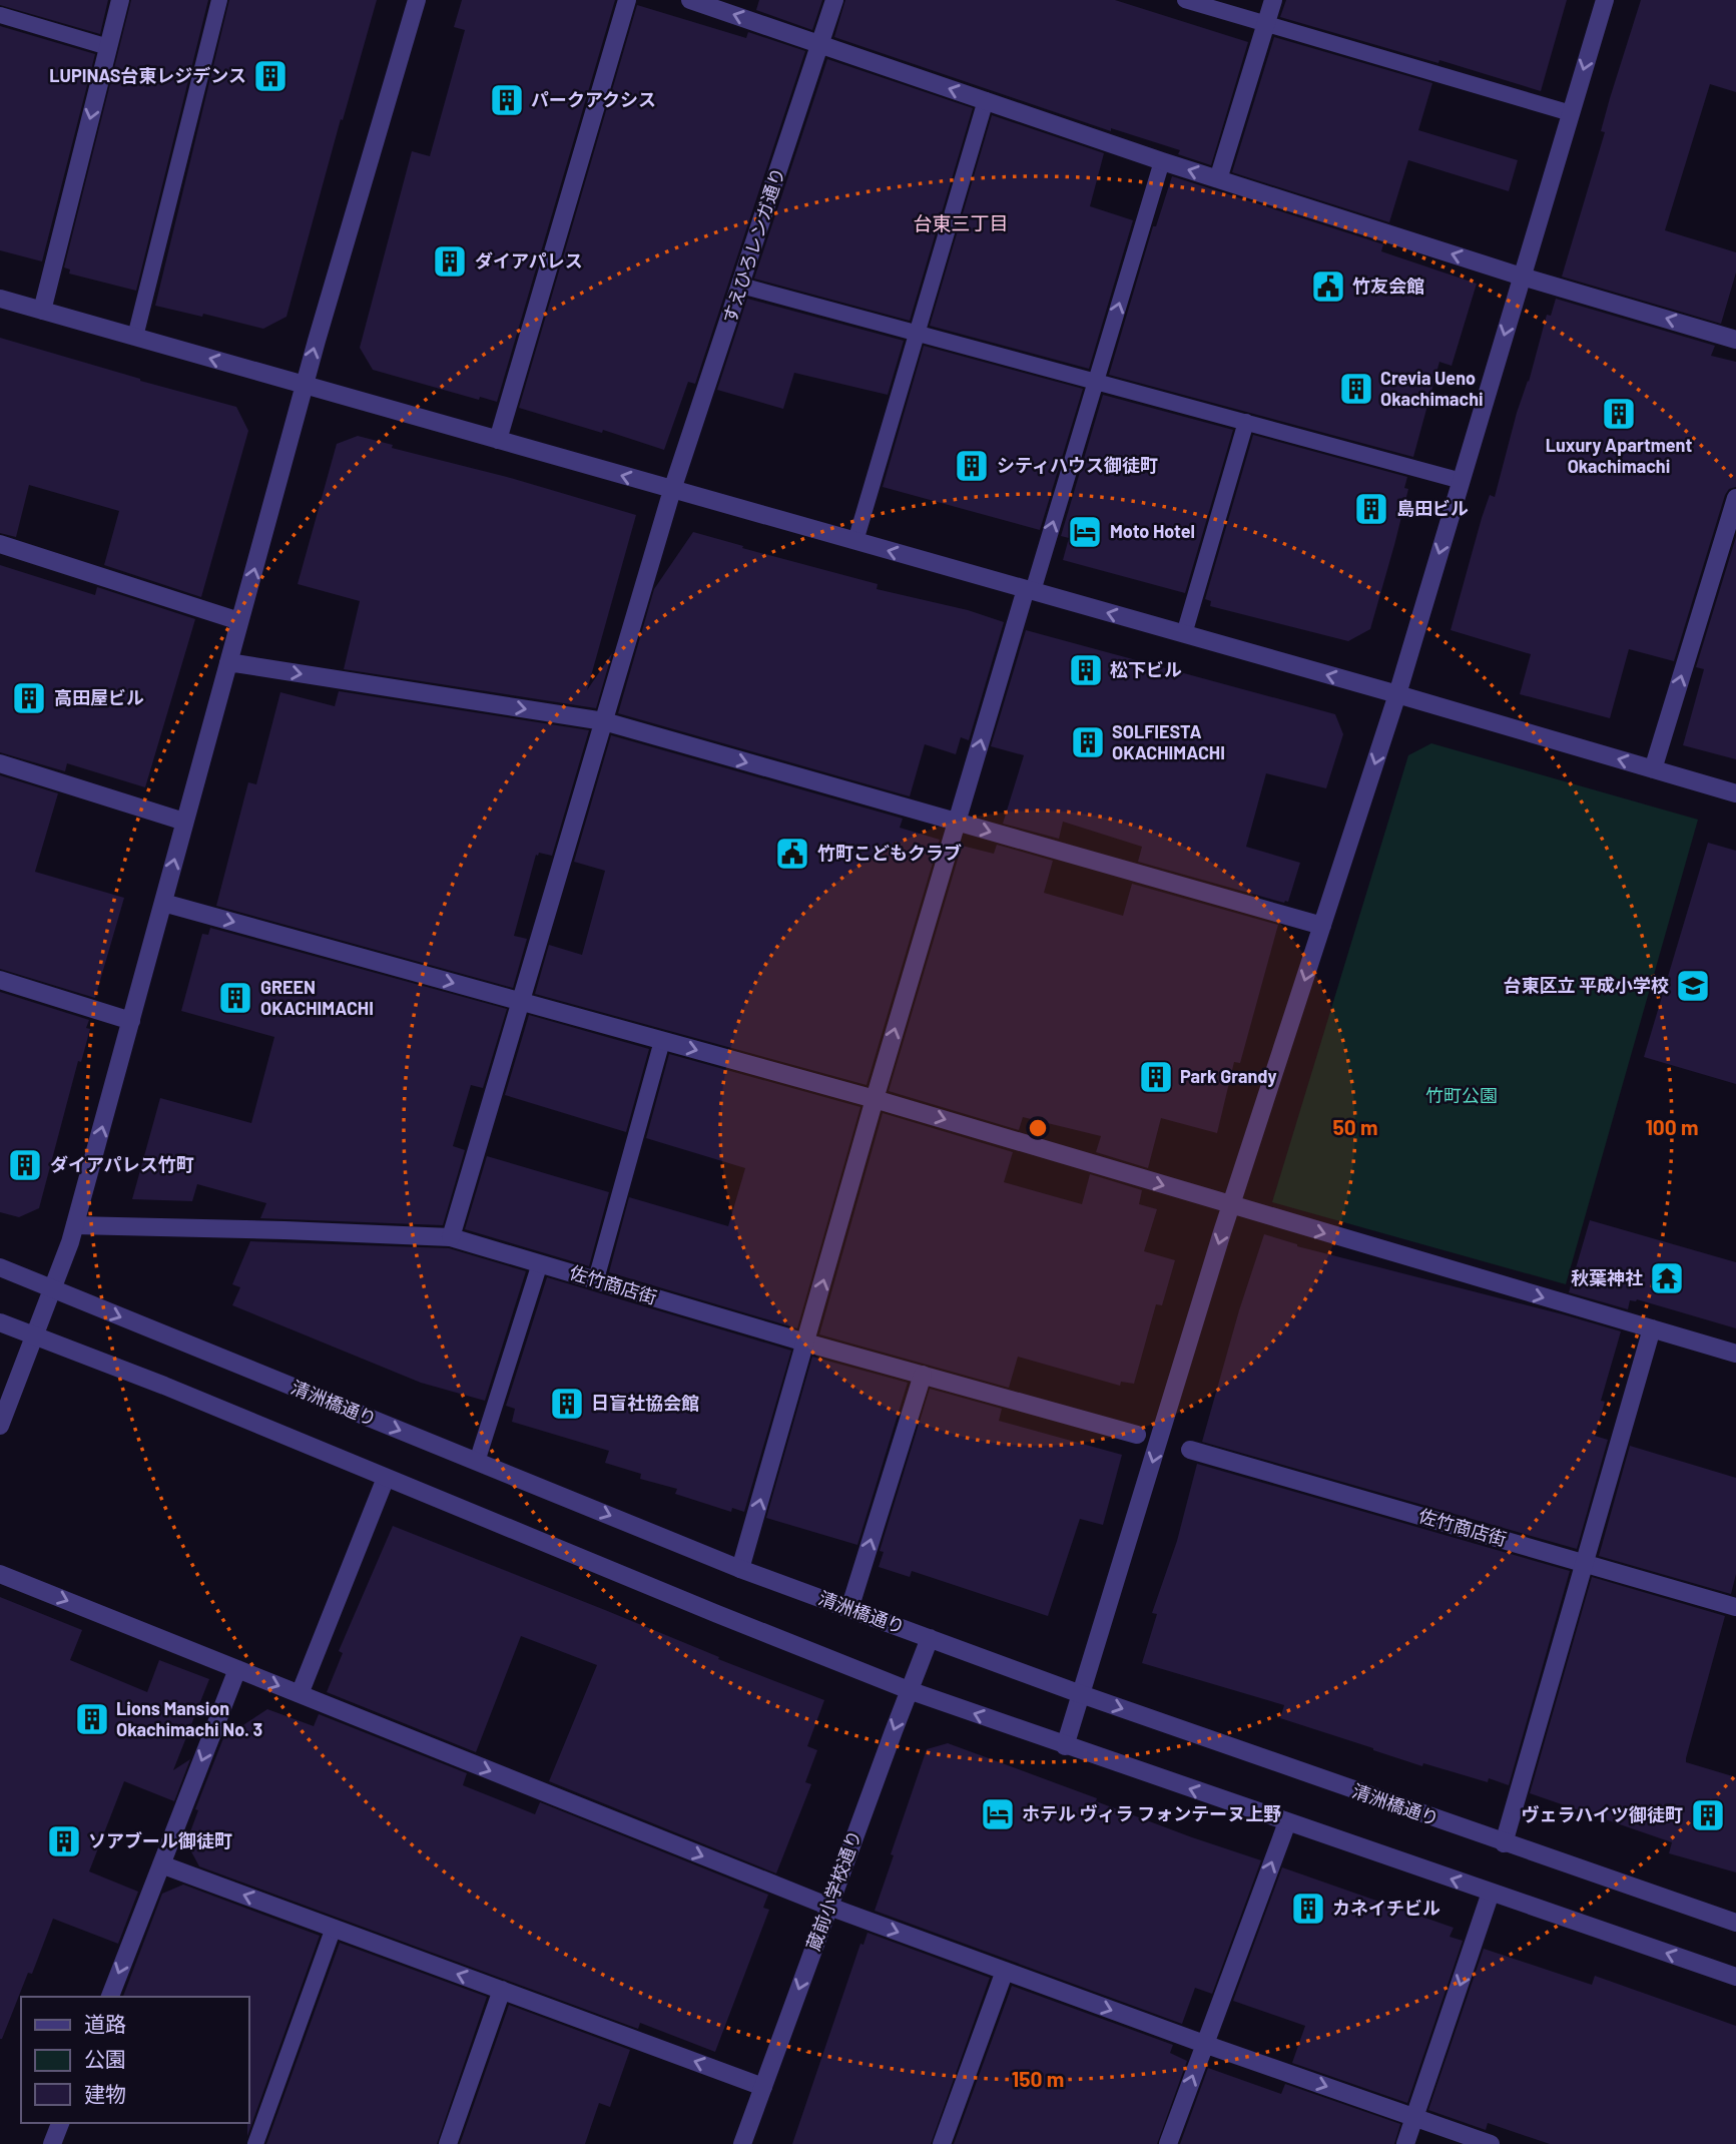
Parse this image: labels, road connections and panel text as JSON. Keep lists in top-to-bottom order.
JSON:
{
  "streets": {
    "street": [
      "すえひろレンガ通り",
      "佐竹商店街",
      "清洲橋通り",
      "蔵前小学校通り"
    ]
  },
  "crossings": [
    ["すえひろレンガ通り", "佐竹商店街"],
    ["清洲橋通り", "蔵前小学校通り"]
  ],
  "one_way": ["蔵前小学校通り"],
  "districts": ["台東三丁目"],
  "parks": ["竹町公園"],
  "places": {
    "building": [
      "LUPINAS台東レジデンス",
      "パークアクシス",
      "ダイアパレス",
      "Crevia Ueno Okachimachi",
      "Luxury Apartment Okachimachi",
      "シティハウス御徒町",
      "島田ビル",
      "松下ビル",
      "高田屋ビル",
      "SOLFIESTA OKACHIMACHI",
      "GREEN OKACHIMACHI",
      "Park Grandy",
      "ダイアパレス竹町",
      "日盲社協会館",
      "Lions Mansion Okachimachi No. 3",
      "ヴェラハイツ御徒町",
      "ソアブール御徒町",
      "カネイチビル"
    ],
    "public building": ["竹友会館", "竹町こどもクラブ"],
    "hotel": ["Moto Hotel", "ホテル ヴィラ フォンテーヌ上野"],
    "school or university": ["台東区立 平成小学校"],
    "temple": ["秋葉神社"]
  },
  "legend": ["道路", "公園", "建物"],
  "rings": ["50 m", "100 m", "150 m"]
}
